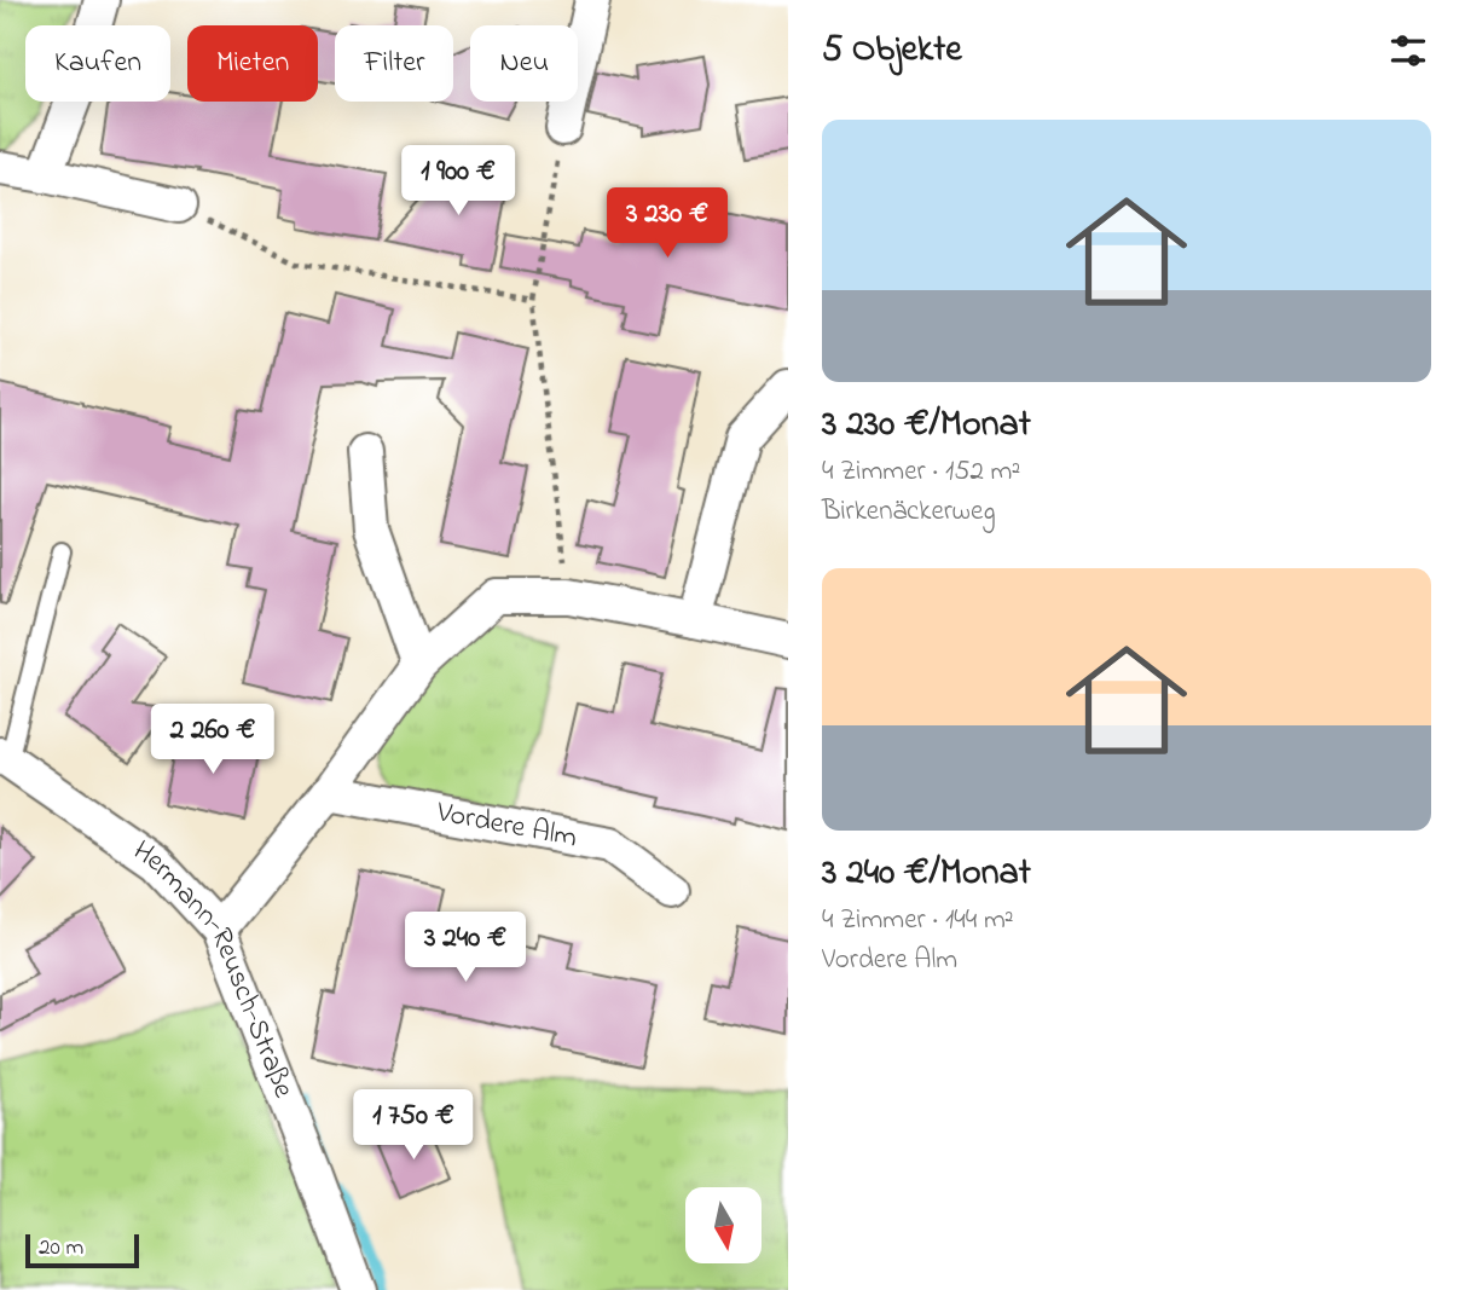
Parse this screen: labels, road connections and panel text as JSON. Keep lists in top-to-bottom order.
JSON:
{
  "streets": {
    "street": ["Vordere Alm", "Hermann-Reusch-Straße"]
  },
  "scale_bar": "20 m",
  "north": "bottom",
  "page": {
    "heading": "5 Objekte",
    "chip": [
      "Kaufen",
      "Mieten",
      "Filter",
      "Neu"
    ],
    "list": [
      {
        "name": "3 230 €/Monat",
        "note": "4 Zimmer · 152 m² · Birkenäckerweg"
      },
      {
        "name": "3 240 €/Monat",
        "note": "4 Zimmer · 144 m² · Vordere Alm"
      }
    ],
    "price": [
      "1 900 €",
      "3 230 €",
      "2 260 €",
      "3 240 €",
      "1 750 €"
    ],
    "scale": "20 m"
  }
}
